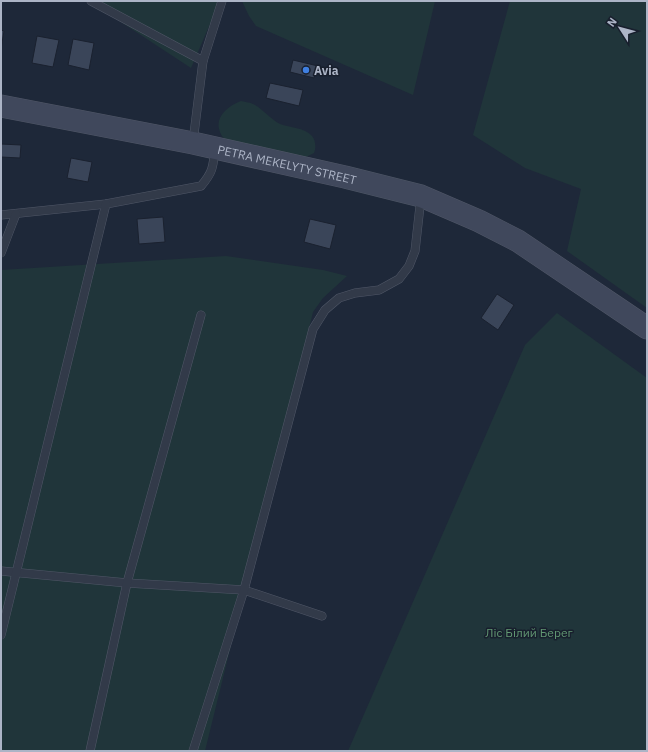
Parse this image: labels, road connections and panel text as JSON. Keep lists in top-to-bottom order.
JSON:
{
  "streets": {
    "street": ["PETRA MEKELYTY STREET"]
  },
  "parks": ["Ліс Білий Берег"],
  "places": ["Avia"],
  "north": "top left"
}
